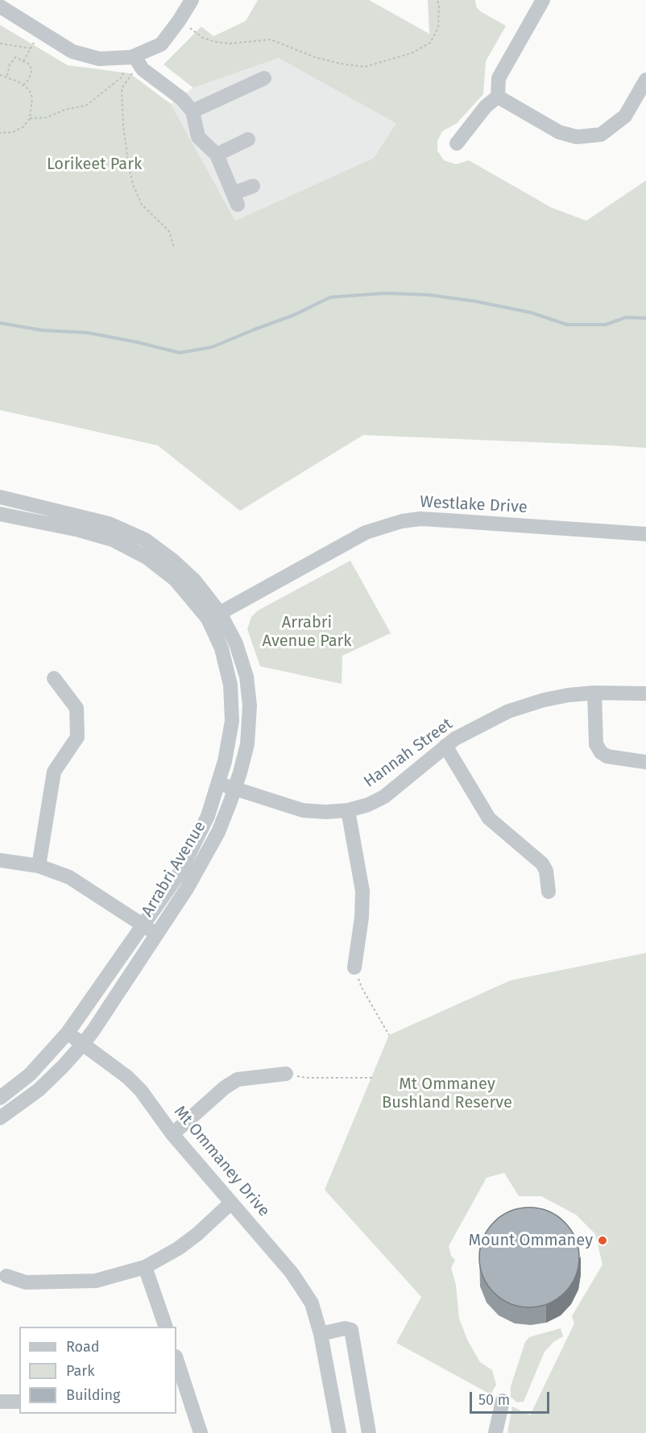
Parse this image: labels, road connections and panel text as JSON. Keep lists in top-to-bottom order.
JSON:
{
  "streets": {
    "street": [
      "Westlake Drive",
      "Hannah Street",
      "Arrabri Avenue",
      "Mt Ommaney Drive"
    ]
  },
  "crossings": [
    ["Westlake Drive", "Arrabri Avenue"],
    ["Hannah Street", "Arrabri Avenue"],
    ["Arrabri Avenue", "Mt Ommaney Drive"]
  ],
  "parks": ["Lorikeet Park", "Arrabri Avenue Park", "Mt Ommaney Bushland Reserve"],
  "places": ["Mount Ommaney"],
  "legend": ["Road", "Park", "Building"],
  "scale_bar": "50 m"
}
